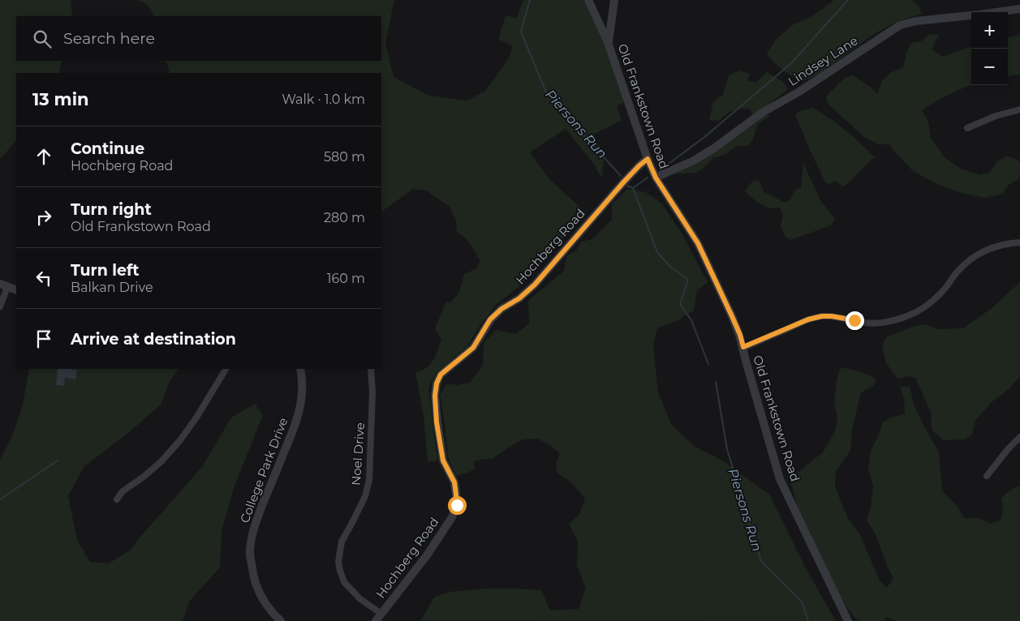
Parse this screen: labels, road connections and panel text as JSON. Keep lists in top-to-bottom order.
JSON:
{
  "streets": {
    "street": [
      "Lindsey Lane",
      "Old Frankstown Road",
      "Hochberg Road",
      "Noel Drive",
      "College Park Drive"
    ]
  },
  "crossings": [
    ["Lindsey Lane", "Old Frankstown Road"],
    ["Old Frankstown Road", "Hochberg Road"],
    ["Hochberg Road", "Noel Drive"]
  ],
  "water": ["Piersons Run"],
  "page": {
    "map_buttons": ["+", "−"],
    "search": "Search here",
    "heading": ["13 min", "Walk · 1.0 km"],
    "list": [
      ["Continue", "Hochberg Road", "580 m"],
      ["Turn right", "Old Frankstown Road", "280 m"],
      ["Turn left", "Balkan Drive", "160 m"],
      "Arrive at destination"
    ]
  }
}
